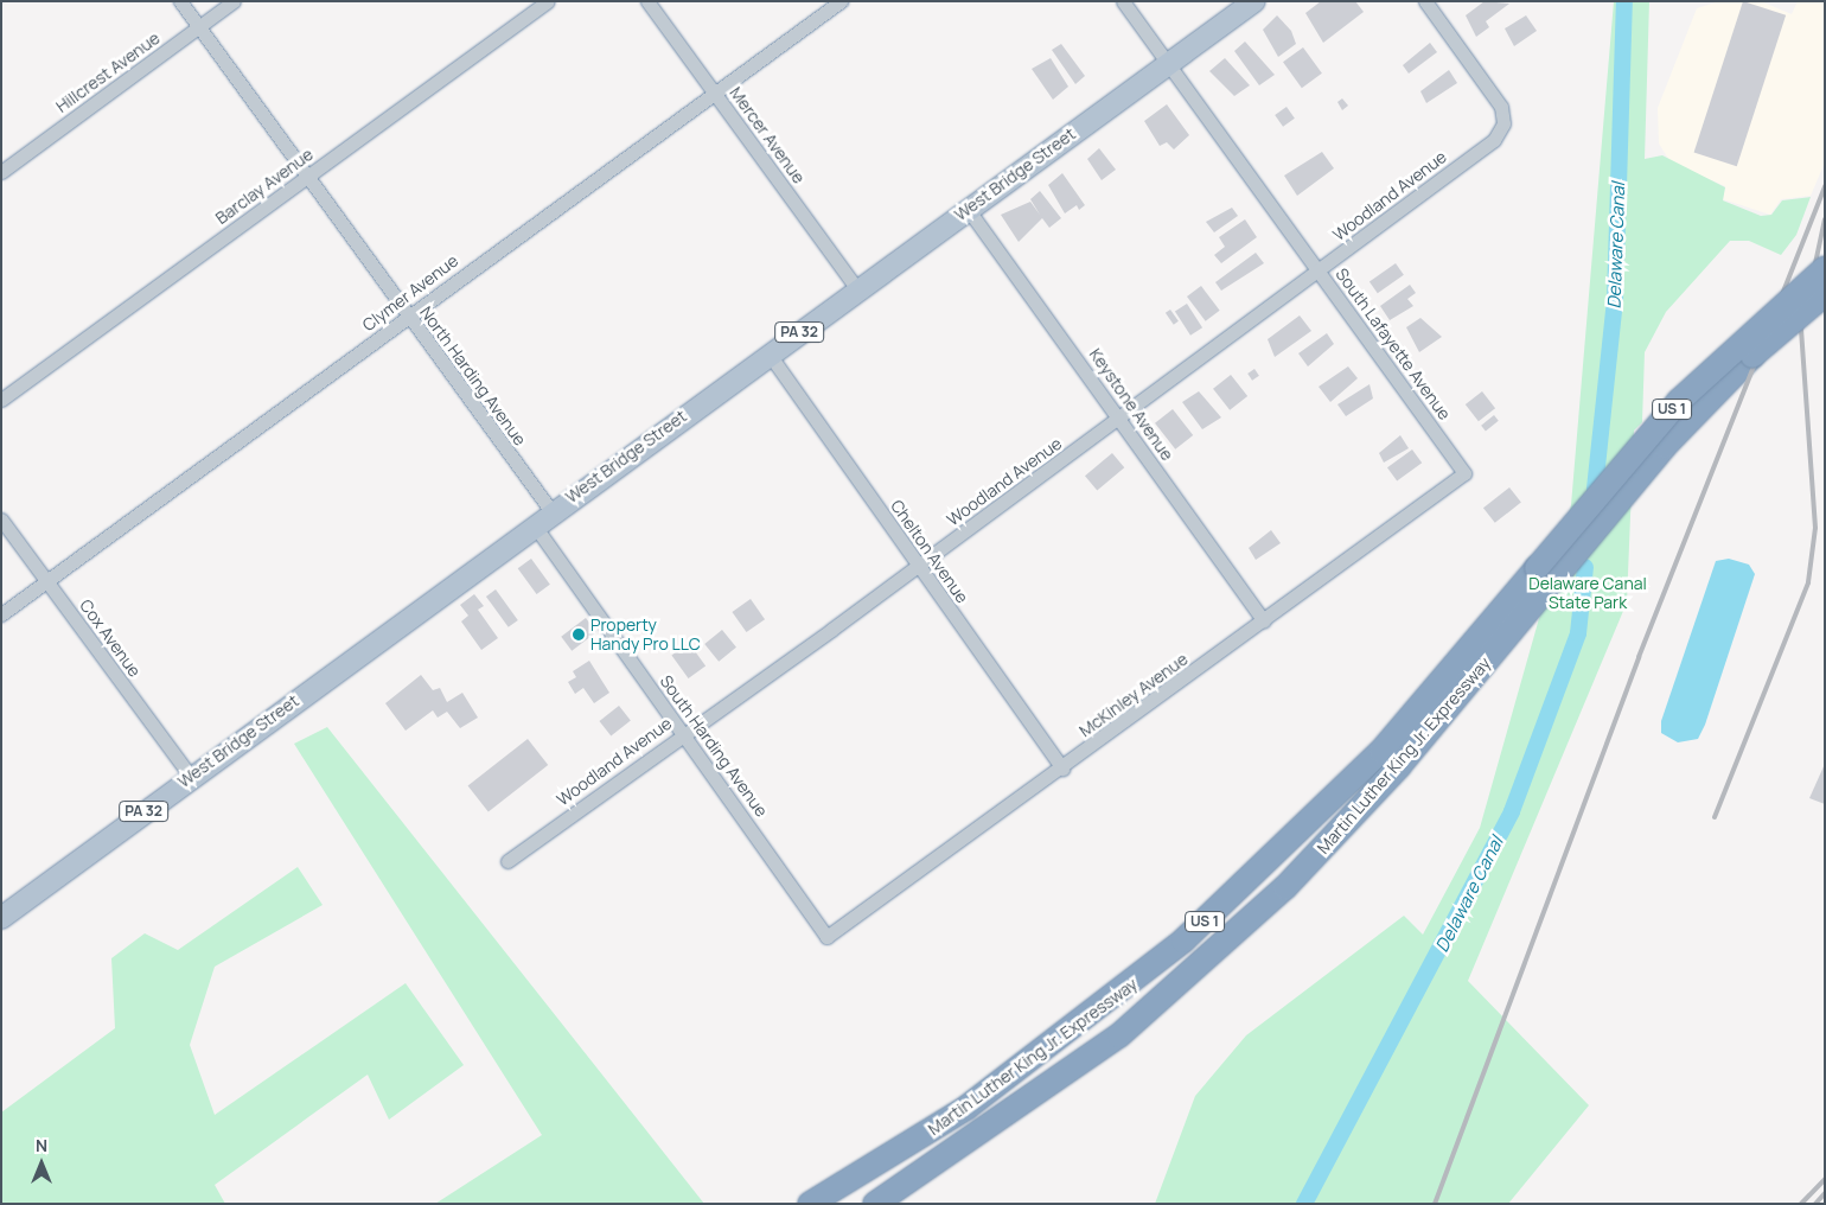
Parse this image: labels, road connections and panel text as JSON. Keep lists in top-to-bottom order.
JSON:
{
  "streets": {
    "highway": ["US 1", "Martin Luther King Jr. Expressway"],
    "main road": ["West Bridge Street", "PA 32"],
    "street": [
      "Hillcrest Avenue",
      "Mercer Avenue",
      "Barclay Avenue",
      "Woodland Avenue",
      "Clymer Avenue",
      "South Lafayette Avenue",
      "North Harding Avenue",
      "Keystone Avenue",
      "Chelton Avenue",
      "Cox Avenue",
      "McKinley Avenue",
      "South Harding Avenue"
    ]
  },
  "crossings": [
    ["Hillcrest Avenue", "North Harding Avenue"],
    ["Mercer Avenue", "West Bridge Street"],
    ["Mercer Avenue", "Clymer Avenue"],
    ["West Bridge Street", "South Lafayette Avenue"],
    ["West Bridge Street", "North Harding Avenue"],
    ["West Bridge Street", "Keystone Avenue"],
    ["West Bridge Street", "Chelton Avenue"],
    ["West Bridge Street", "Cox Avenue"],
    ["West Bridge Street", "South Harding Avenue"],
    ["Barclay Avenue", "North Harding Avenue"],
    ["Woodland Avenue", "South Lafayette Avenue"],
    ["Woodland Avenue", "Keystone Avenue"],
    ["Woodland Avenue", "Chelton Avenue"],
    ["Woodland Avenue", "South Harding Avenue"],
    ["Clymer Avenue", "North Harding Avenue"],
    ["Clymer Avenue", "Cox Avenue"],
    ["South Lafayette Avenue", "McKinley Avenue"],
    ["Keystone Avenue", "McKinley Avenue"],
    ["Chelton Avenue", "McKinley Avenue"],
    ["McKinley Avenue", "South Harding Avenue"]
  ],
  "water": ["Delaware Canal"],
  "parks": ["Delaware Canal State Park"],
  "places": ["Property Handy Pro LLC"],
  "north": "top"
}
